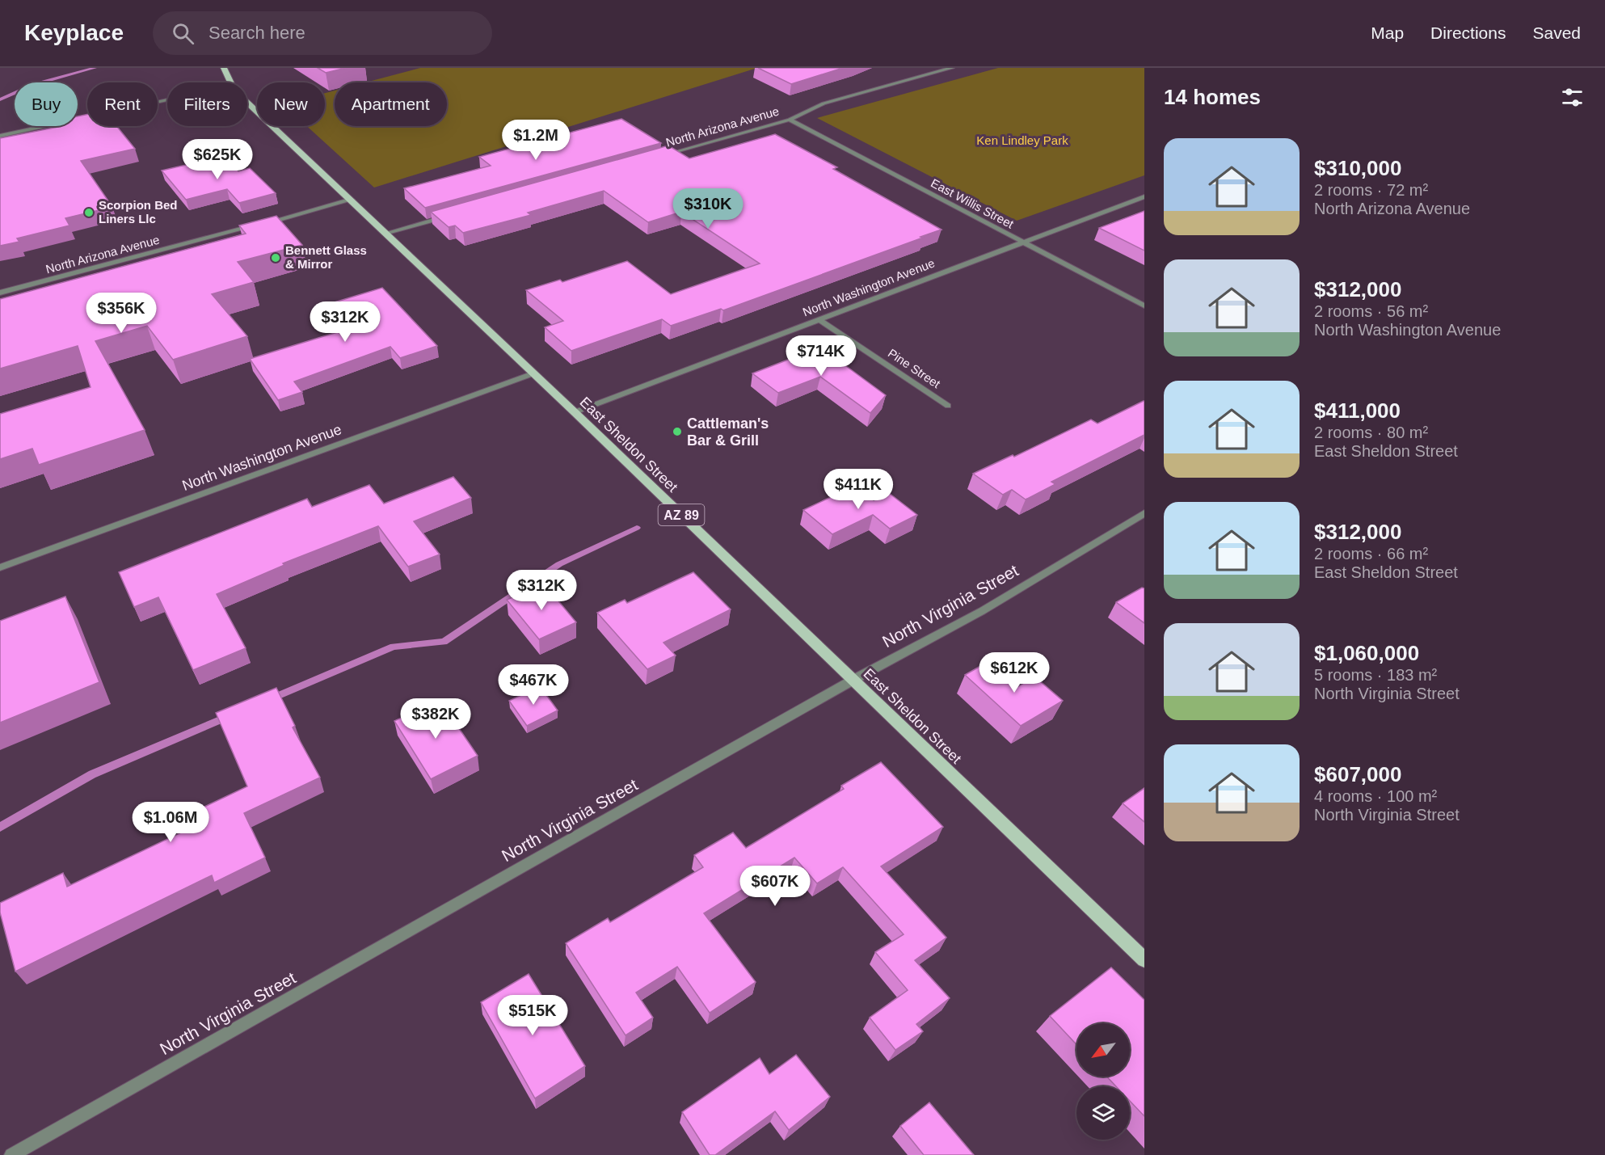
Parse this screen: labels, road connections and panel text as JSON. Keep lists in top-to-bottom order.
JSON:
{
  "streets": {
    "main road": ["East Sheldon Street", "AZ 89"],
    "street": [
      "North Arizona Avenue",
      "East Willis Street",
      "North Washington Avenue",
      "Pine Street",
      "North Virginia Street"
    ]
  },
  "crossings": [
    ["North Arizona Avenue", "East Willis Street"],
    ["North Arizona Avenue", "East Sheldon Street"],
    ["East Willis Street", "North Washington Avenue"],
    ["North Washington Avenue", "Pine Street"],
    ["North Washington Avenue", "East Sheldon Street"],
    ["East Sheldon Street", "North Virginia Street"]
  ],
  "parks": ["Ken Lindley Park"],
  "places": ["Scorpion Bed Liners Llc", "Bennett Glass & Mirror", "Cattleman's Bar & Grill"],
  "north": "bottom left",
  "page": {
    "header": "Keyplace",
    "search": "Search here",
    "nav": ["Map", "Directions", "Saved"],
    "heading": "14 homes",
    "chip": [
      "Buy",
      "Rent",
      "Filters",
      "New",
      "Apartment"
    ],
    "price": [
      "$1.2M",
      "$625K",
      "$310K",
      "$356K",
      "$312K",
      "$714K",
      "$411K",
      "$312K",
      "$612K",
      "$467K",
      "$382K",
      "$1.06M",
      "$607K",
      "$515K"
    ],
    "list": [
      {
        "name": "$310,000",
        "note": "2 rooms · 72 m² · North Arizona Avenue"
      },
      {
        "name": "$312,000",
        "note": "2 rooms · 56 m² · North Washington Avenue"
      },
      {
        "name": "$411,000",
        "note": "2 rooms · 80 m² · East Sheldon Street"
      },
      {
        "name": "$312,000",
        "note": "2 rooms · 66 m² · East Sheldon Street"
      },
      {
        "name": "$1,060,000",
        "note": "5 rooms · 183 m² · North Virginia Street"
      },
      {
        "name": "$607,000",
        "note": "4 rooms · 100 m² · North Virginia Street"
      }
    ]
  }
}
